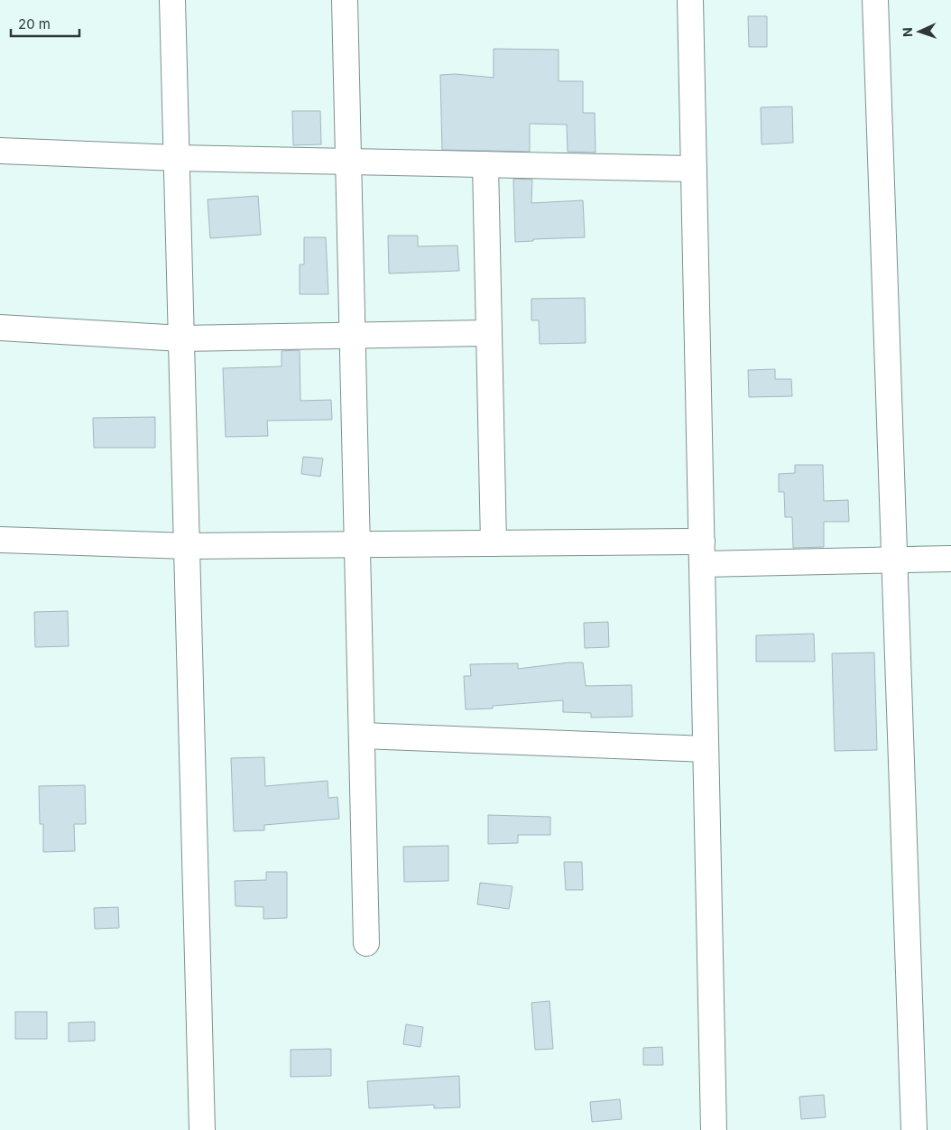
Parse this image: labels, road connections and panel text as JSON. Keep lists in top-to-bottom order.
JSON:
{
  "scale_bar": "20 m",
  "north": "left"
}
